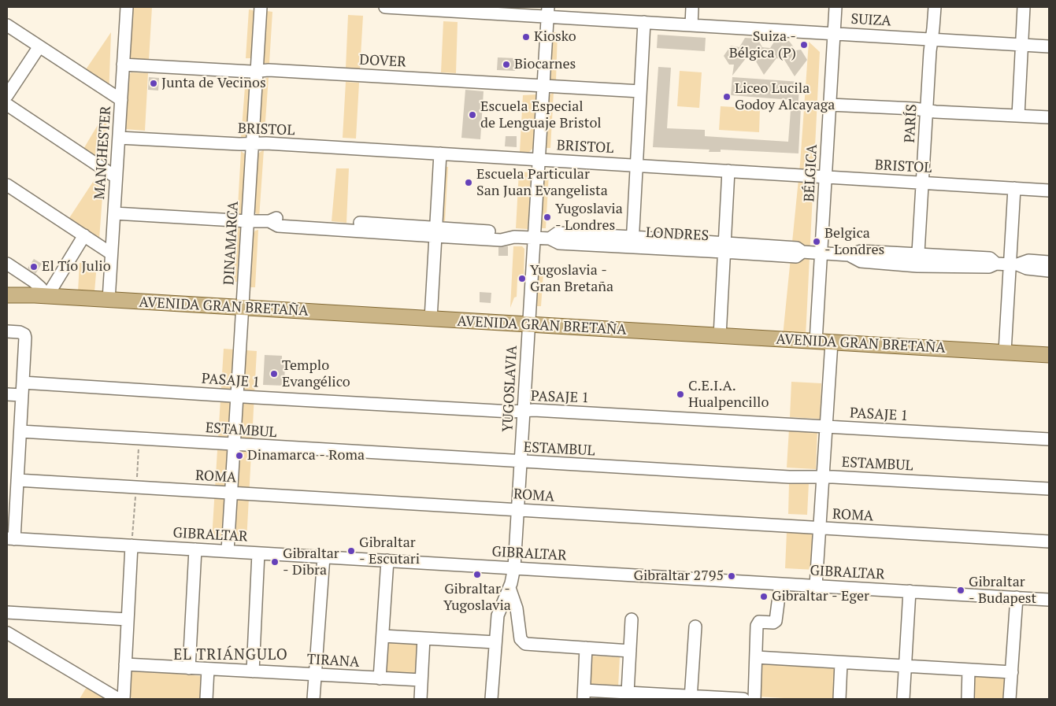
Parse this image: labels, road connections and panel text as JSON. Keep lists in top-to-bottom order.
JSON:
{
  "streets": {
    "main road": ["AVENIDA GRAN BRETAÑA"],
    "street": [
      "SUIZA",
      "DOVER",
      "PARÍS",
      "BRISTOL",
      "MANCHESTER",
      "BÉLGICA",
      "LONDRES",
      "DINAMARCA",
      "PASAJE 1",
      "YUGOSLAVIA",
      "ESTAMBUL",
      "ROMA",
      "GIBRALTAR",
      "TIRANA"
    ]
  },
  "crossings": [
    ["SUIZA", "PARÍS"],
    ["SUIZA", "BÉLGICA"],
    ["SUIZA", "YUGOSLAVIA"],
    ["DOVER", "MANCHESTER"],
    ["DOVER", "DINAMARCA"],
    ["DOVER", "YUGOSLAVIA"],
    ["PARÍS", "BRISTOL"],
    ["PARÍS", "LONDRES"],
    ["BRISTOL", "MANCHESTER"],
    ["BRISTOL", "BÉLGICA"],
    ["BRISTOL", "DINAMARCA"],
    ["BRISTOL", "YUGOSLAVIA"],
    ["MANCHESTER", "LONDRES"],
    ["MANCHESTER", "AVENIDA GRAN BRETAÑA"],
    ["BÉLGICA", "LONDRES"],
    ["BÉLGICA", "AVENIDA GRAN BRETAÑA"],
    ["LONDRES", "DINAMARCA"],
    ["LONDRES", "YUGOSLAVIA"],
    ["DINAMARCA", "AVENIDA GRAN BRETAÑA"],
    ["DINAMARCA", "PASAJE 1"],
    ["DINAMARCA", "ESTAMBUL"],
    ["DINAMARCA", "ROMA"],
    ["DINAMARCA", "GIBRALTAR"],
    ["AVENIDA GRAN BRETAÑA", "YUGOSLAVIA"],
    ["PASAJE 1", "YUGOSLAVIA"],
    ["YUGOSLAVIA", "ESTAMBUL"],
    ["YUGOSLAVIA", "ROMA"],
    ["YUGOSLAVIA", "GIBRALTAR"]
  ],
  "districts": ["EL TRIÁNGULO"],
  "places": [
    "Kiosko",
    "Suiza - Bélgica (P)",
    "Biocarnes",
    "Junta de Vecinos",
    "Liceo Lucila Godoy Alcayaga",
    "Escuela Especial de Lenguaje Bristol",
    "Escuela Particular San Juan Evangelista",
    "Yugoslavia - Londres",
    "Belgica - Londres",
    "El Tío Julio",
    "Yugoslavia - Gran Bretaña",
    "Templo Evangélico",
    "C.E.I.A. Hualpencillo",
    "Dinamarca - Roma",
    "Gibraltar - Escutari",
    "Gibraltar - Dibra",
    "Gibraltar - Yugoslavia",
    "Gibraltar 2795",
    "Gibraltar - Budapest",
    "Gibraltar - Eger"
  ]
}
